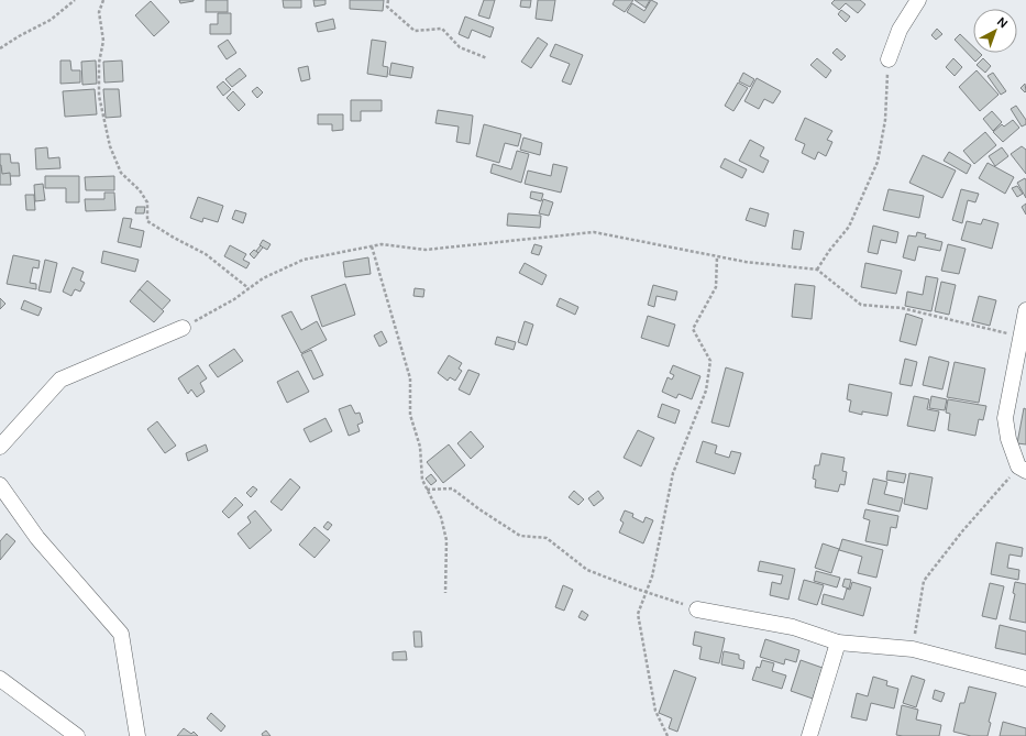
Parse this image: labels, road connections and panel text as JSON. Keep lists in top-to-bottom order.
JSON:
{
  "north": "top right"
}
